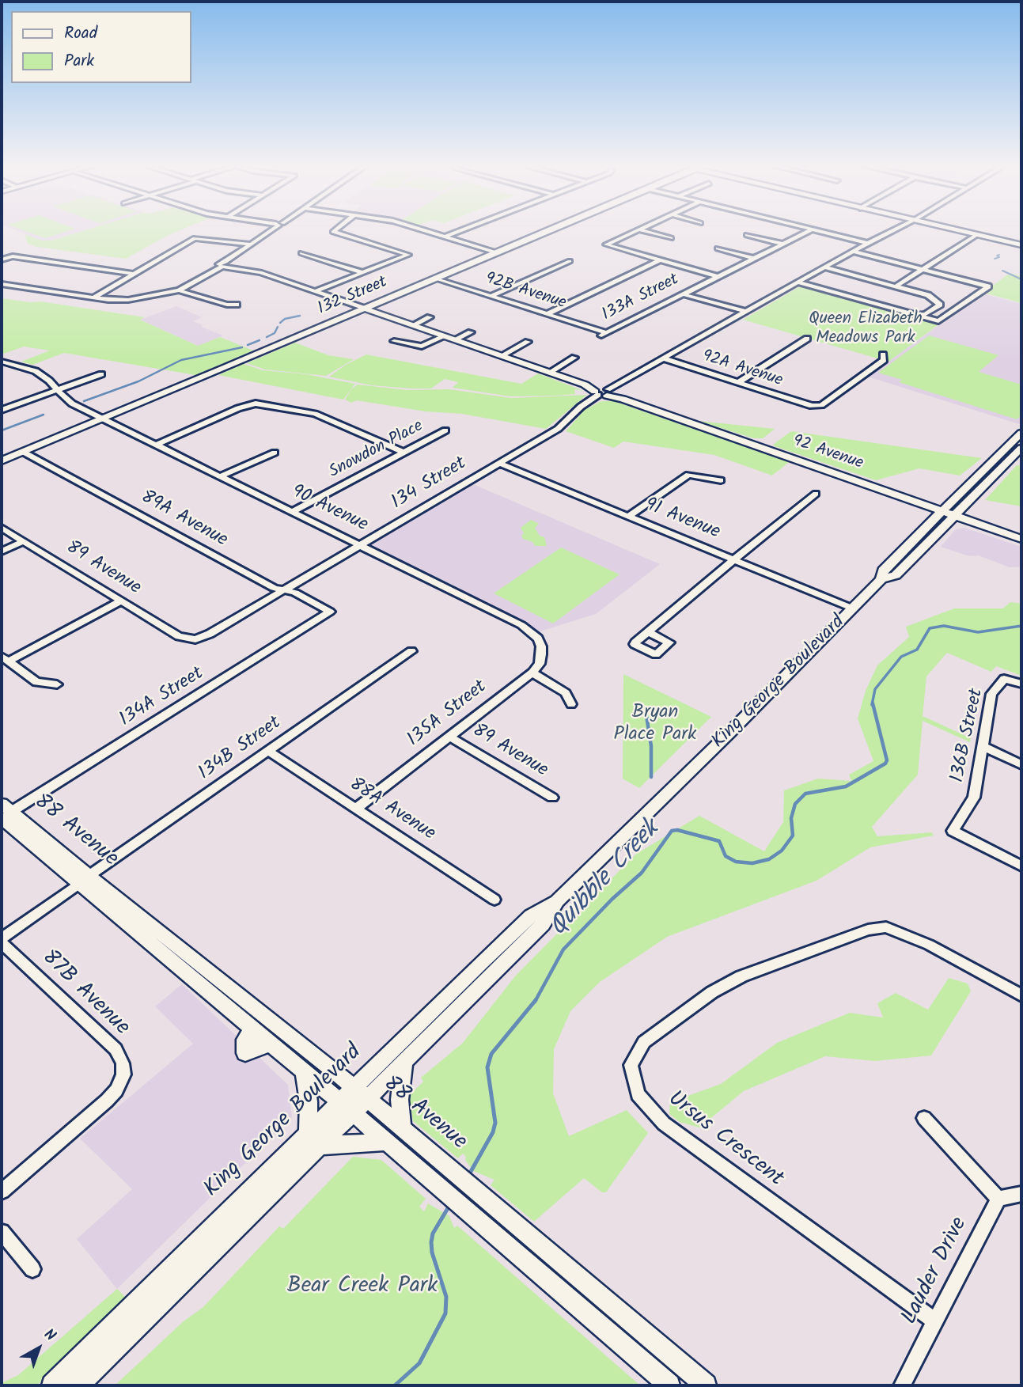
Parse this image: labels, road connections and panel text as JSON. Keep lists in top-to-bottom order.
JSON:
{
  "streets": {
    "main road": [
      "132 Street",
      "92 Avenue",
      "King George Boulevard",
      "88 Avenue"
    ],
    "street": [
      "92B Avenue",
      "133A Street",
      "92A Avenue",
      "Snowdon Place",
      "134 Street",
      "90 Avenue",
      "89A Avenue",
      "91 Avenue",
      "89 Avenue",
      "134A Street",
      "135A Street",
      "136B Street",
      "134B Street",
      "88A Avenue",
      "87B Avenue",
      "Ursus Crescent",
      "Lauder Drive"
    ]
  },
  "crossings": [
    ["92B Avenue", "132 Street"],
    ["92B Avenue", "133A Street"],
    ["132 Street", "90 Avenue"],
    ["132 Street", "89A Avenue"],
    ["92A Avenue", "134 Street"],
    ["Snowdon Place", "90 Avenue"],
    ["92 Avenue", "134 Street"],
    ["92 Avenue", "King George Boulevard"],
    ["134 Street", "90 Avenue"],
    ["134 Street", "89A Avenue"],
    ["134 Street", "91 Avenue"],
    ["134 Street", "89 Avenue"],
    ["90 Avenue", "135A Street"],
    ["89A Avenue", "134A Street"],
    ["91 Avenue", "King George Boulevard"],
    ["89 Avenue", "135A Street"],
    ["King George Boulevard", "88 Avenue"],
    ["134A Street", "88 Avenue"],
    ["135A Street", "88A Avenue"],
    ["134B Street", "88A Avenue"],
    ["134B Street", "88 Avenue"],
    ["Ursus Crescent", "Lauder Drive"]
  ],
  "water": ["Quibble Creek"],
  "parks": ["Queen Elizabeth Meadows Park", "Bryan Place Park", "Bear Creek Park"],
  "legend": ["Road", "Park"],
  "north": "top right"
}
